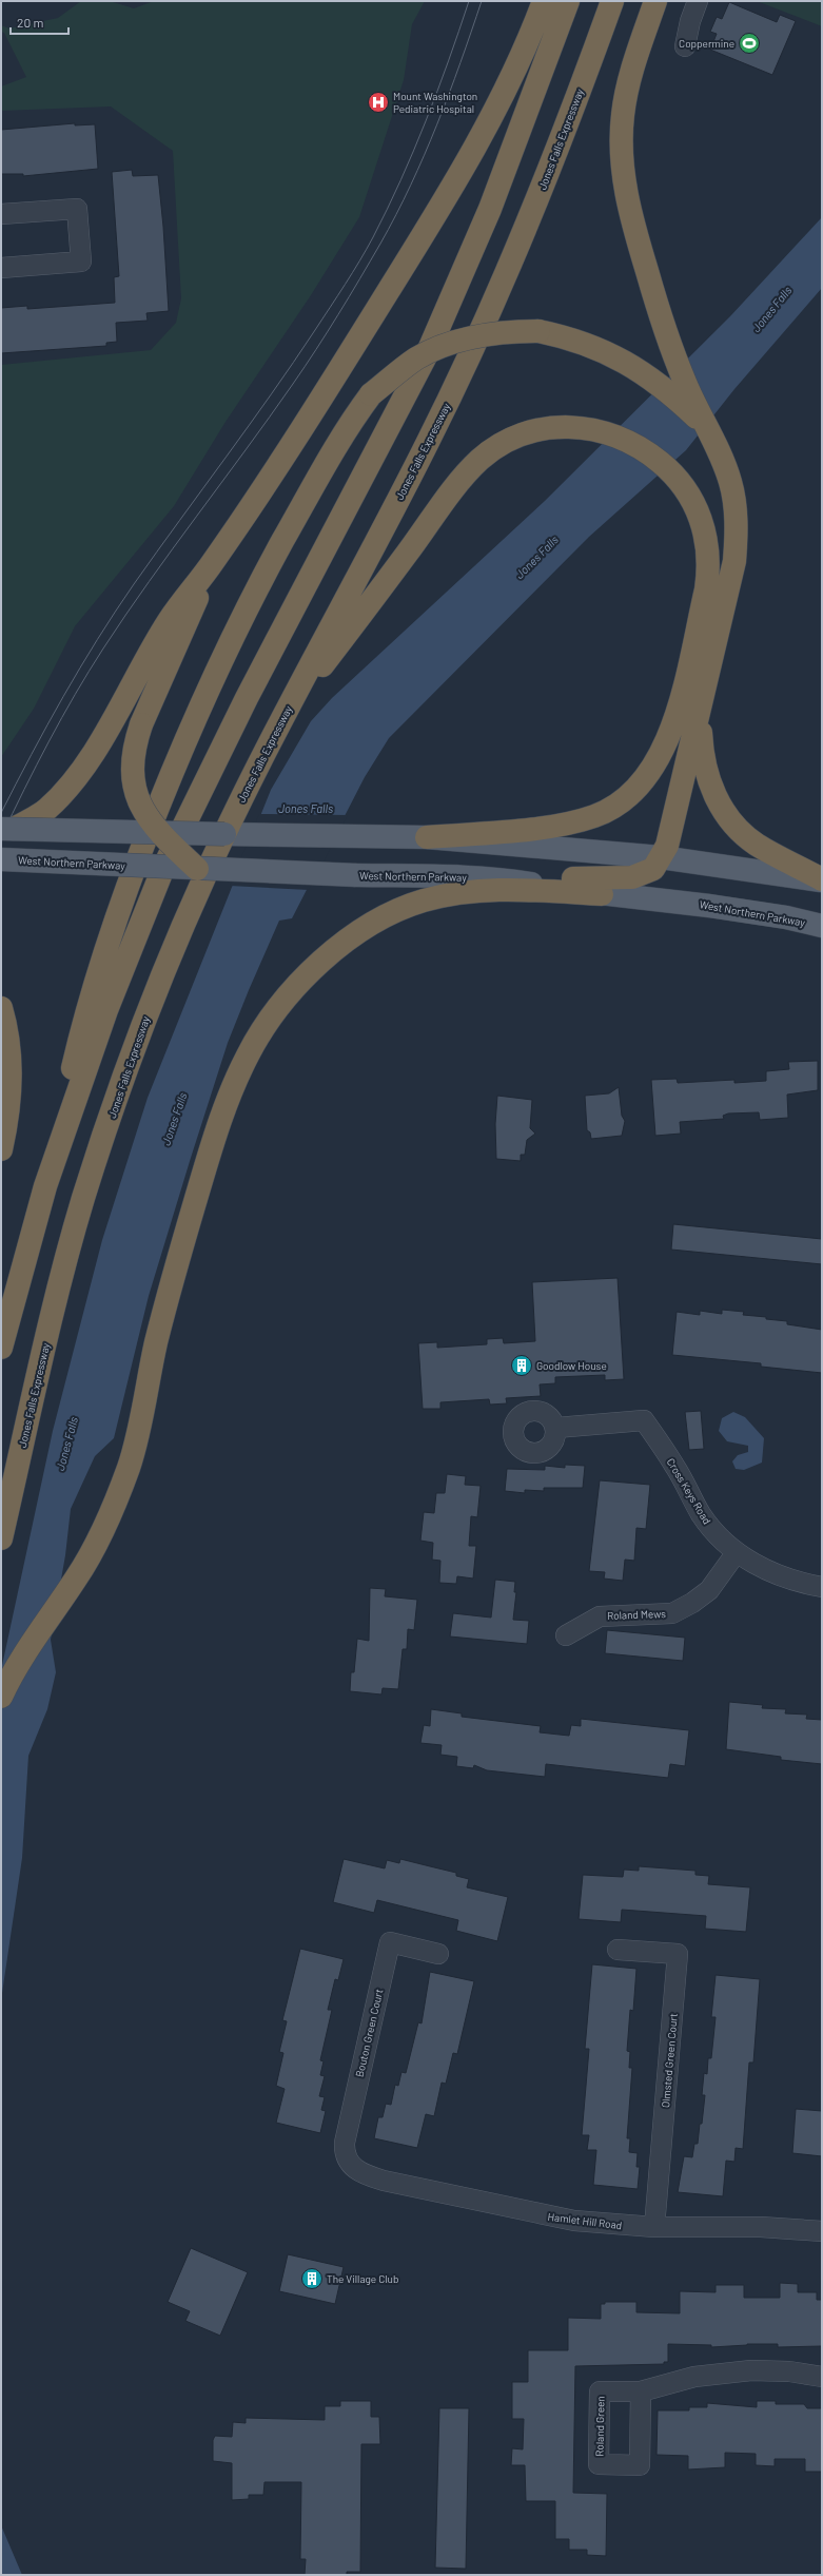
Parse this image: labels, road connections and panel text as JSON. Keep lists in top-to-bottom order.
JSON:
{
  "streets": {
    "highway": ["Jones Falls Expressway"],
    "main road": ["West Northern Parkway"],
    "street": [
      "Cross Keys Road",
      "Roland Mews",
      "Bouton Green Court",
      "Olmsted Green Court",
      "Hamlet Hill Road"
    ]
  },
  "crossings": [
    ["Cross Keys Road", "Roland Mews"],
    ["Bouton Green Court", "Hamlet Hill Road"],
    ["Olmsted Green Court", "Hamlet Hill Road"]
  ],
  "water": ["Jones Falls"],
  "places": {
    "sports": ["Coppermine"],
    "hospital": ["Mount Washington Pediatric Hospital"],
    "building": ["Goodlow House", "The Village Club"]
  },
  "scale_bar": "20 m"
}
